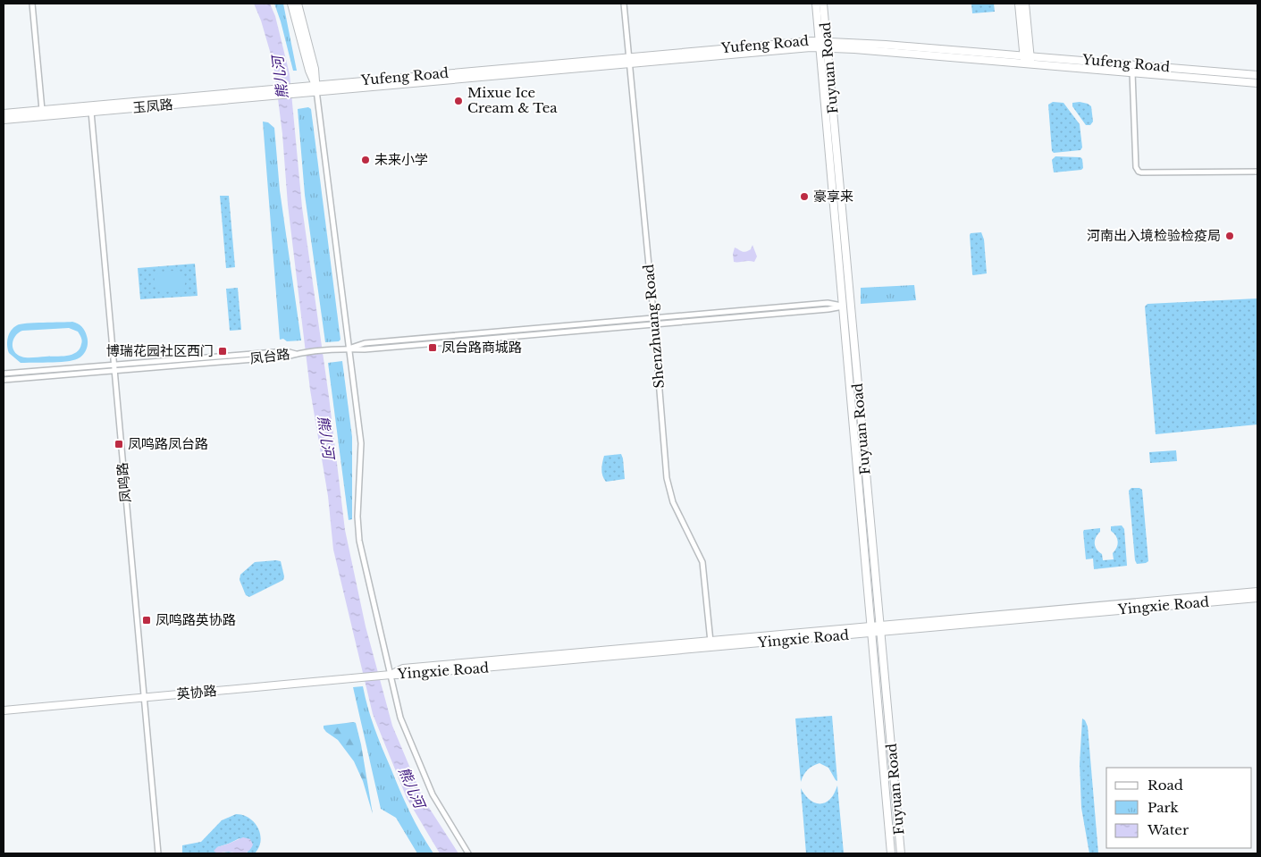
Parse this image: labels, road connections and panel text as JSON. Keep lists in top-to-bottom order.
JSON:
{
  "streets": {
    "street": [
      "Yufeng Road",
      "Fuyuan Road",
      "玉凤路",
      "Shenzhuang Road",
      "凤台路",
      "凤鸣路",
      "Yingxie Road",
      "英协路"
    ]
  },
  "crossings": [
    ["Yufeng Road", "Fuyuan Road"],
    ["Yufeng Road", "玉凤路"],
    ["Yufeng Road", "Shenzhuang Road"],
    ["Fuyuan Road", "Yingxie Road"],
    ["玉凤路", "凤鸣路"],
    ["Shenzhuang Road", "Yingxie Road"],
    ["凤台路", "凤鸣路"],
    ["凤鸣路", "英协路"],
    ["Yingxie Road", "英协路"]
  ],
  "water": ["熊儿河"],
  "places": {
    "other": [
      "Mixue Ice Cream & Tea",
      "未来小学",
      "豪享来",
      "河南出入境检验检疫局"
    ],
    "transit": [
      "凤台路商城路",
      "博瑞花园社区西门",
      "凤鸣路凤台路",
      "凤鸣路英协路"
    ]
  },
  "legend": ["Road", "Park", "Water"]
}
